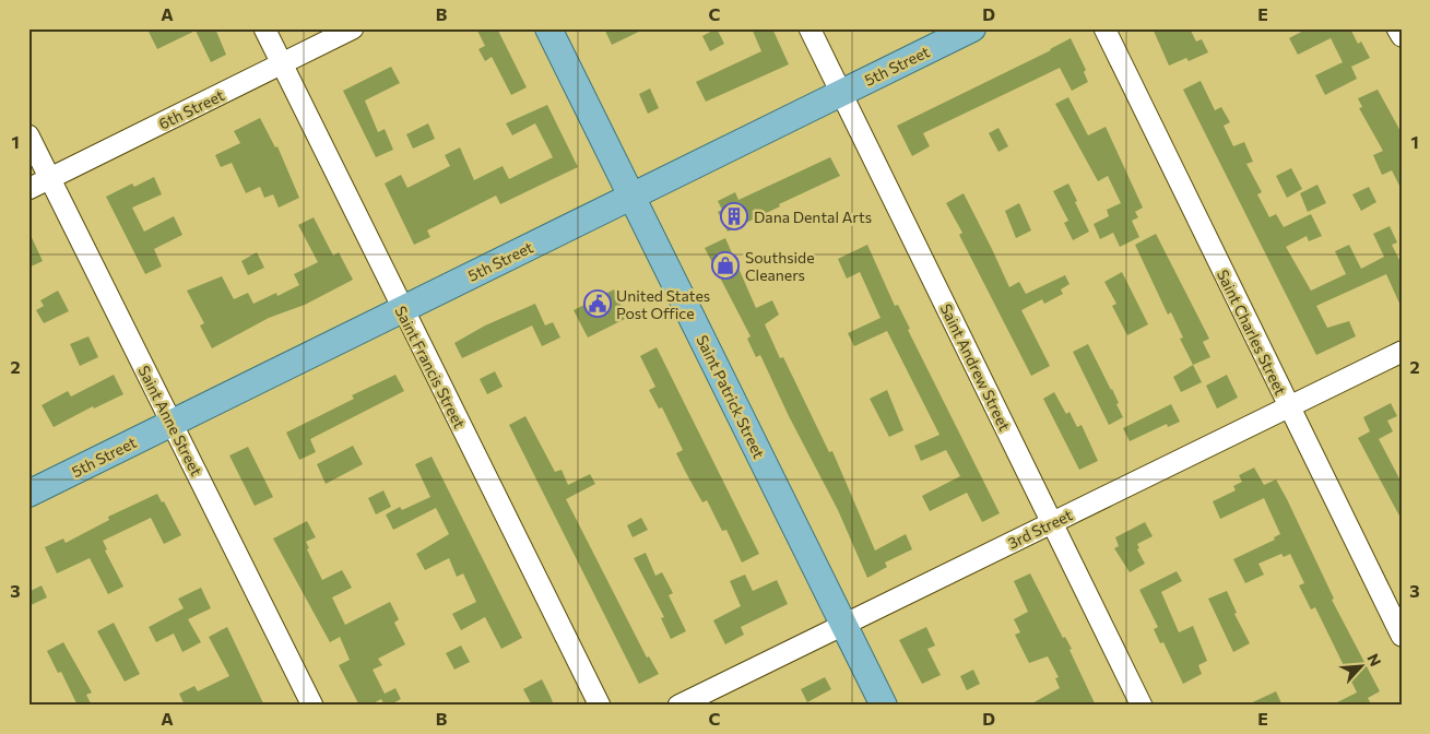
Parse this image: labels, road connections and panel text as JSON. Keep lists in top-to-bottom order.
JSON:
{
  "streets": {
    "main road": ["5th Street", "Saint Patrick Street"],
    "street": [
      "6th Street",
      "Saint Charles Street",
      "Saint Francis Street",
      "Saint Andrew Street",
      "Saint Anne Street",
      "3rd Street"
    ]
  },
  "crossings": [
    ["5th Street", "Saint Francis Street"],
    ["5th Street", "Saint Andrew Street"],
    ["5th Street", "Saint Patrick Street"],
    ["5th Street", "Saint Anne Street"],
    ["6th Street", "Saint Francis Street"],
    ["6th Street", "Saint Anne Street"],
    ["Saint Charles Street", "3rd Street"],
    ["Saint Andrew Street", "3rd Street"],
    ["Saint Patrick Street", "3rd Street"]
  ],
  "places": {
    "building": ["Dana Dental Arts"],
    "shop": ["Southside Cleaners"],
    "public building": ["United States Post Office"]
  },
  "north": "top right",
  "grid": {
    "columns": [
      "A",
      "B",
      "C",
      "D",
      "E"
    ],
    "rows": ["1", "2", "3"]
  }
}
